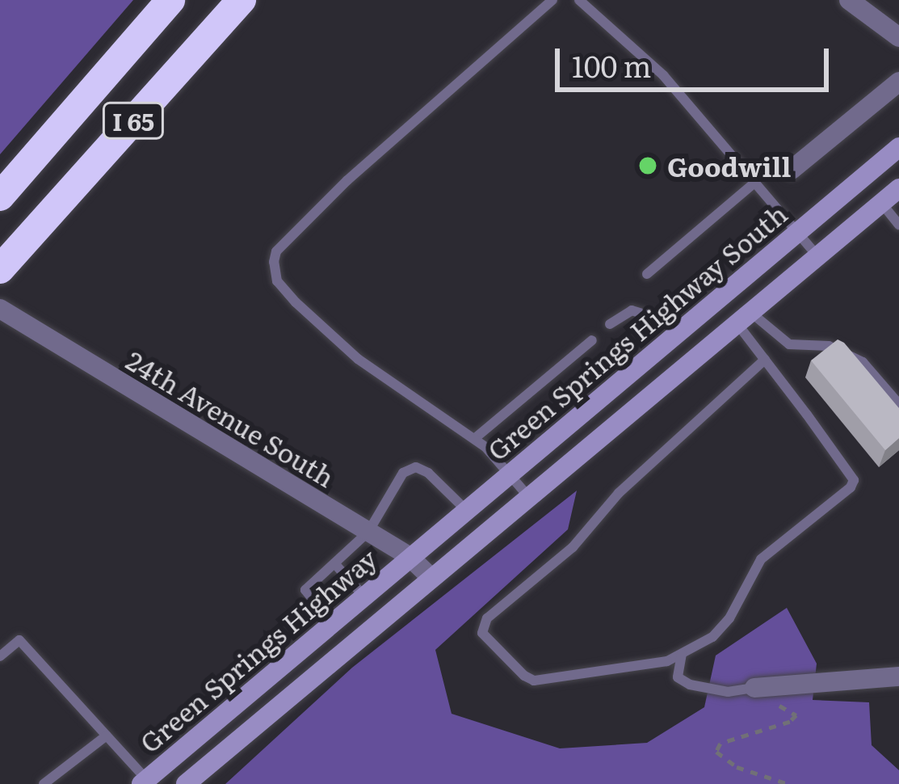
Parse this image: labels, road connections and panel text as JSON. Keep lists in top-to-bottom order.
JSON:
{
  "streets": {
    "highway": ["I 65"],
    "main road": ["Green Springs Highway South", "Green Springs Highway"],
    "street": ["24th Avenue South"]
  },
  "crossings": [
    ["Green Springs Highway South", "24th Avenue South"],
    ["Green Springs Highway South", "Green Springs Highway"],
    ["24th Avenue South", "Green Springs Highway"]
  ],
  "places": ["Goodwill"],
  "scale_bar": "100 m"
}
